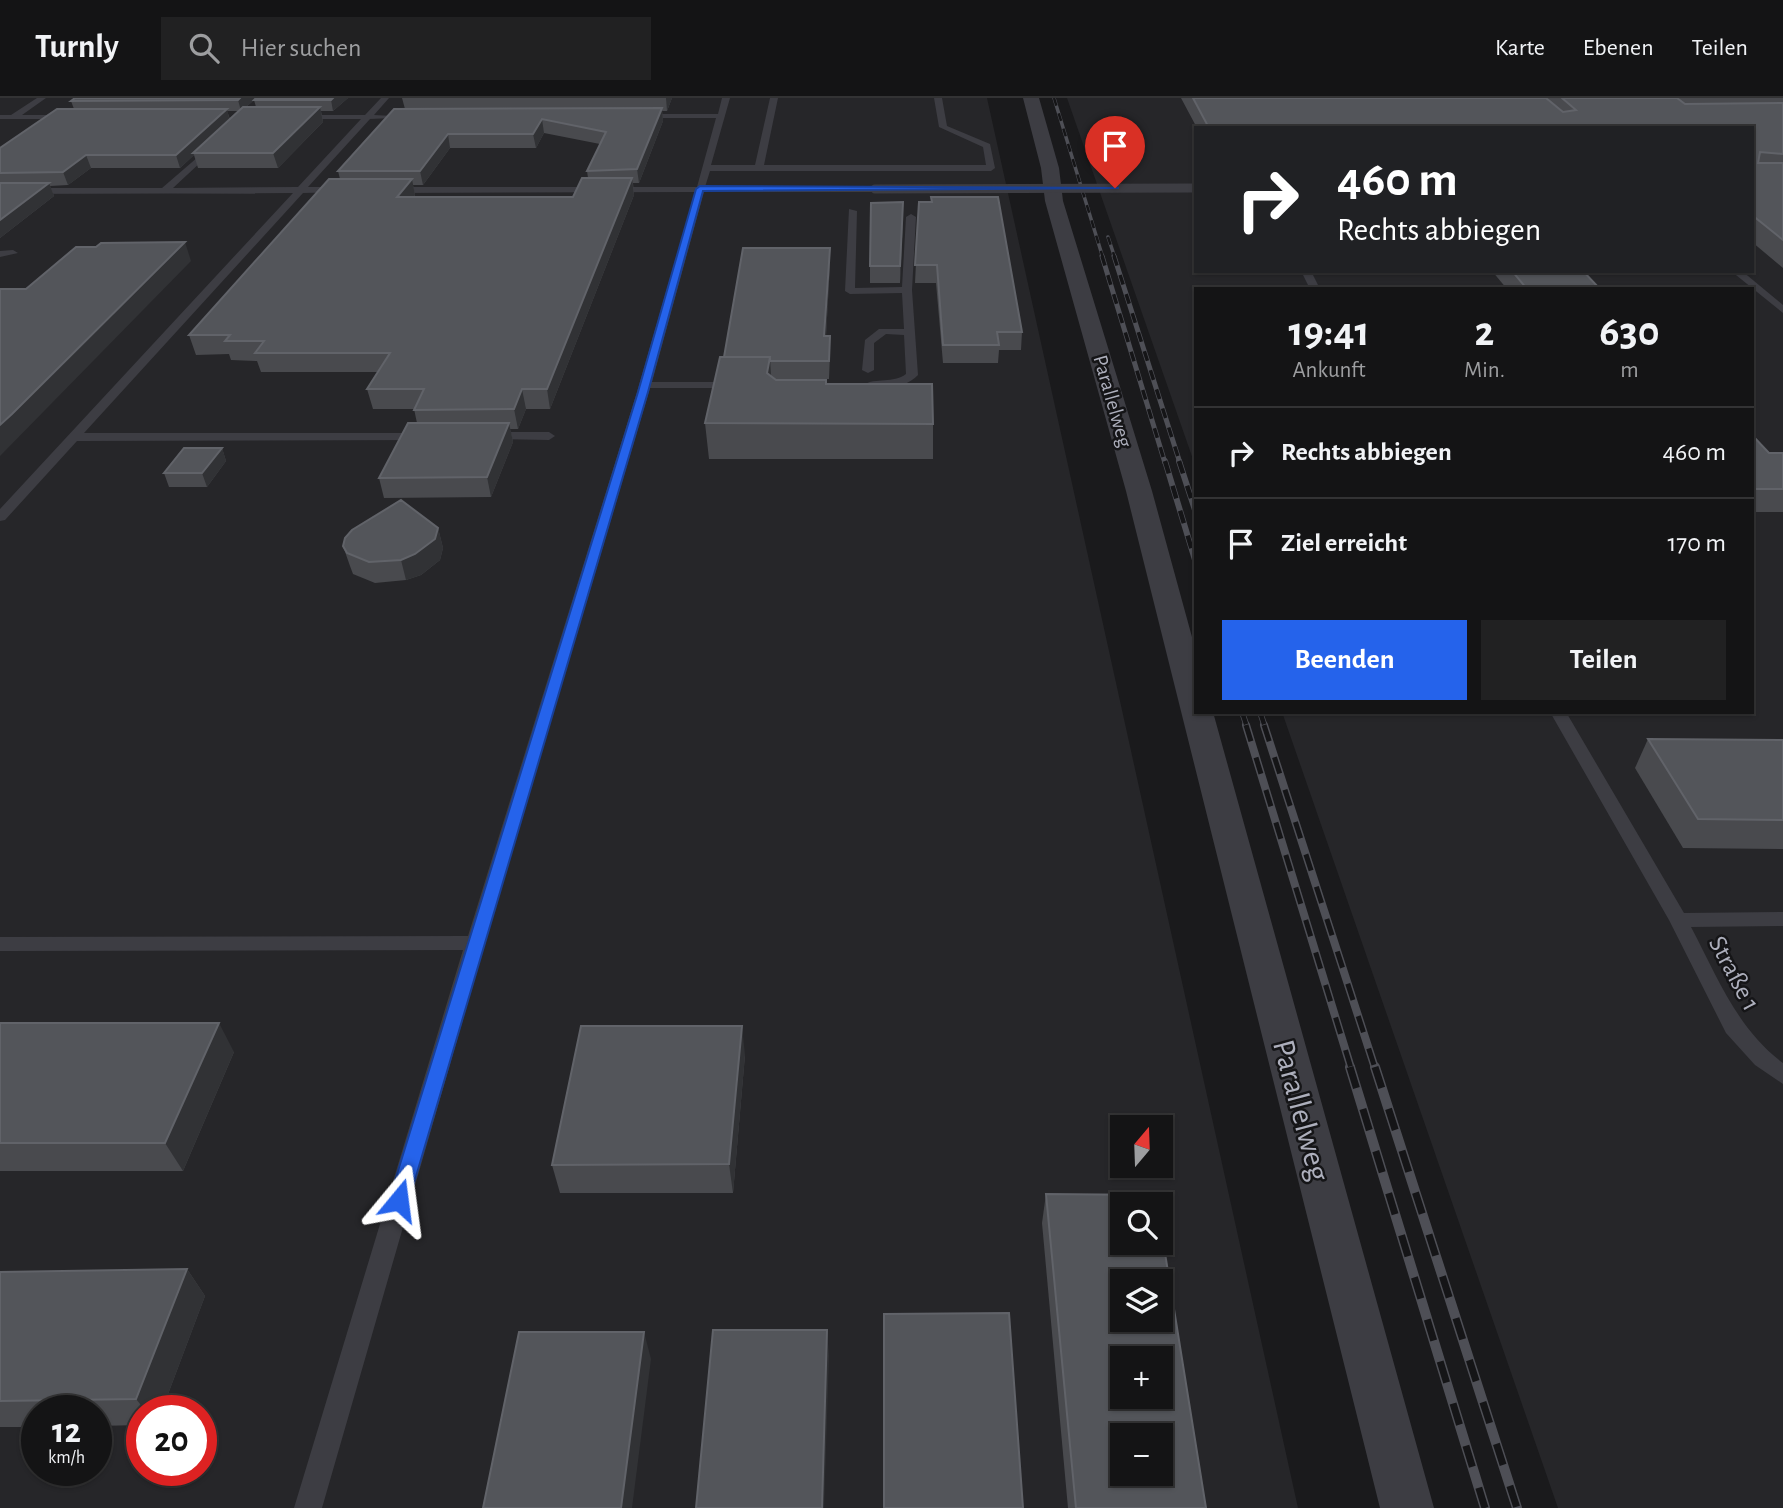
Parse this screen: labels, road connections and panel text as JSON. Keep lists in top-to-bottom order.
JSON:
{
  "streets": {
    "street": ["Parallelweg"],
    "lane": ["Straße 1"]
  },
  "north": "top",
  "page": {
    "header": "Turnly",
    "search": "Hier suchen",
    "nav": ["Karte", "Ebenen", "Teilen"],
    "turn": ["460 m", "Rechts abbiegen"],
    "eta": [
      "19:41",
      "Ankunft",
      "2",
      "Min.",
      "630",
      "m"
    ],
    "list": [
      {
        "name": "Rechts abbiegen",
        "value": "460 m"
      },
      {
        "name": "Ziel erreicht",
        "value": "170 m"
      }
    ],
    "buttons": ["Beenden", "Teilen"],
    "map_buttons": ["+", "−"],
    "speed": "12 km/h",
    "limit": "20"
  }
}
